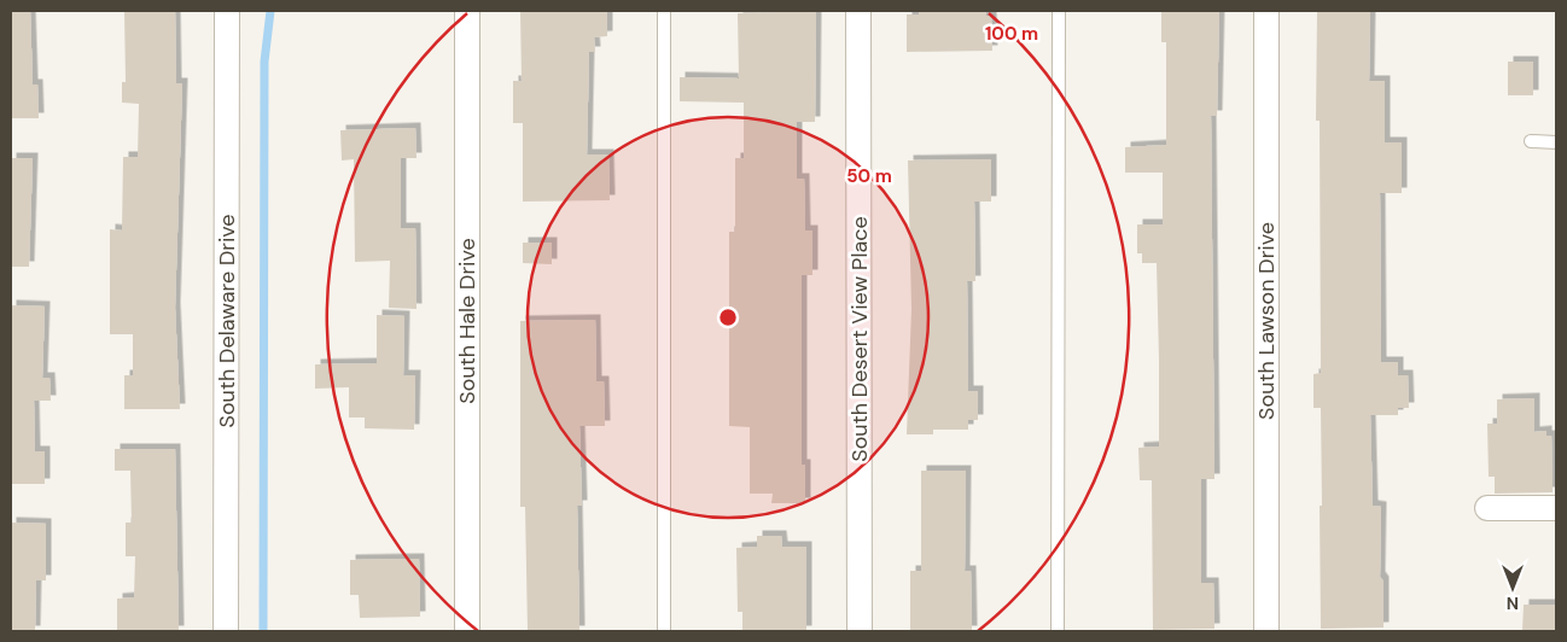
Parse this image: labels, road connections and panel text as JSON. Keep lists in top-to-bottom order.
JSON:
{
  "streets": {
    "street": [
      "South Delaware Drive",
      "South Hale Drive",
      "South Lawson Drive",
      "South Desert View Place"
    ]
  },
  "north": "bottom",
  "rings": ["100 m", "50 m"]
}
